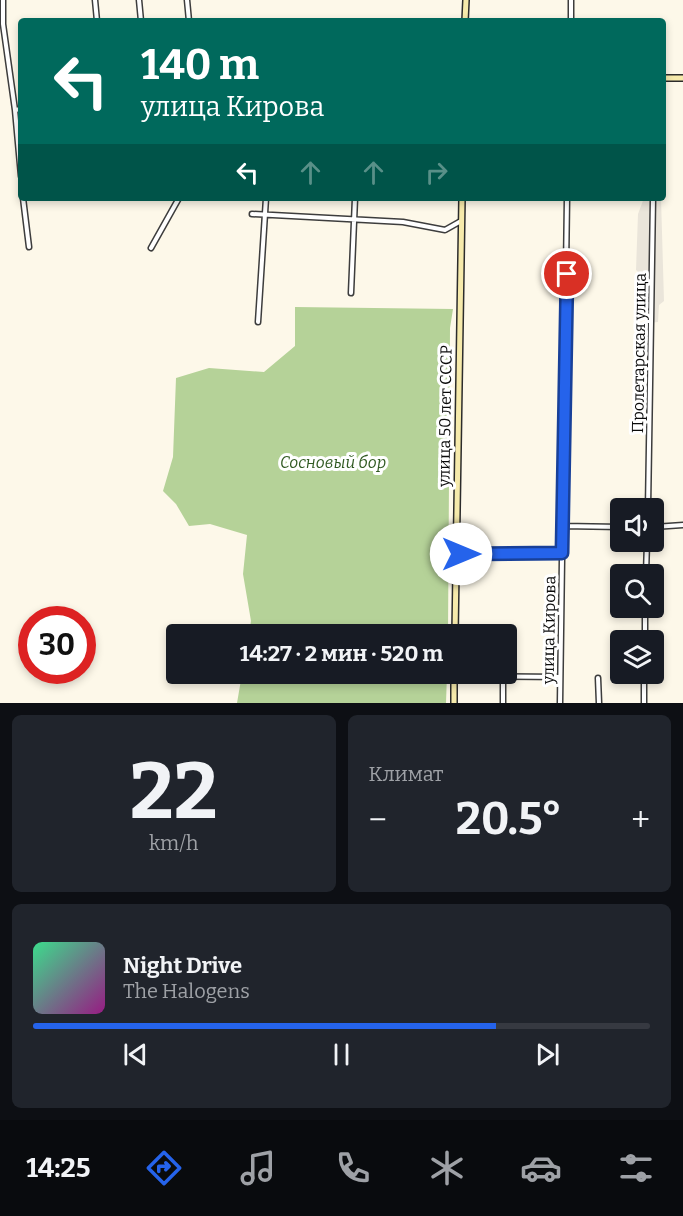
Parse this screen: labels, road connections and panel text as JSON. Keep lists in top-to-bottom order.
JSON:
{
  "streets": {
    "street": ["Пролетарская улица", "улица 50 лет СССР", "улица Кирова"]
  },
  "parks": ["Сосновый бор"],
  "page": {
    "turn": ["140 m", "улица Кирова"],
    "limit": "30",
    "trip": "14:27 · 2 мин · 520 m",
    "tile": [
      ["22", "km/h"],
      "Климат"
    ],
    "heat": ["−", "20.5°", "+"],
    "song": ["Night Drive", "The Halogens"],
    "tabs": "14:25"
  }
}
